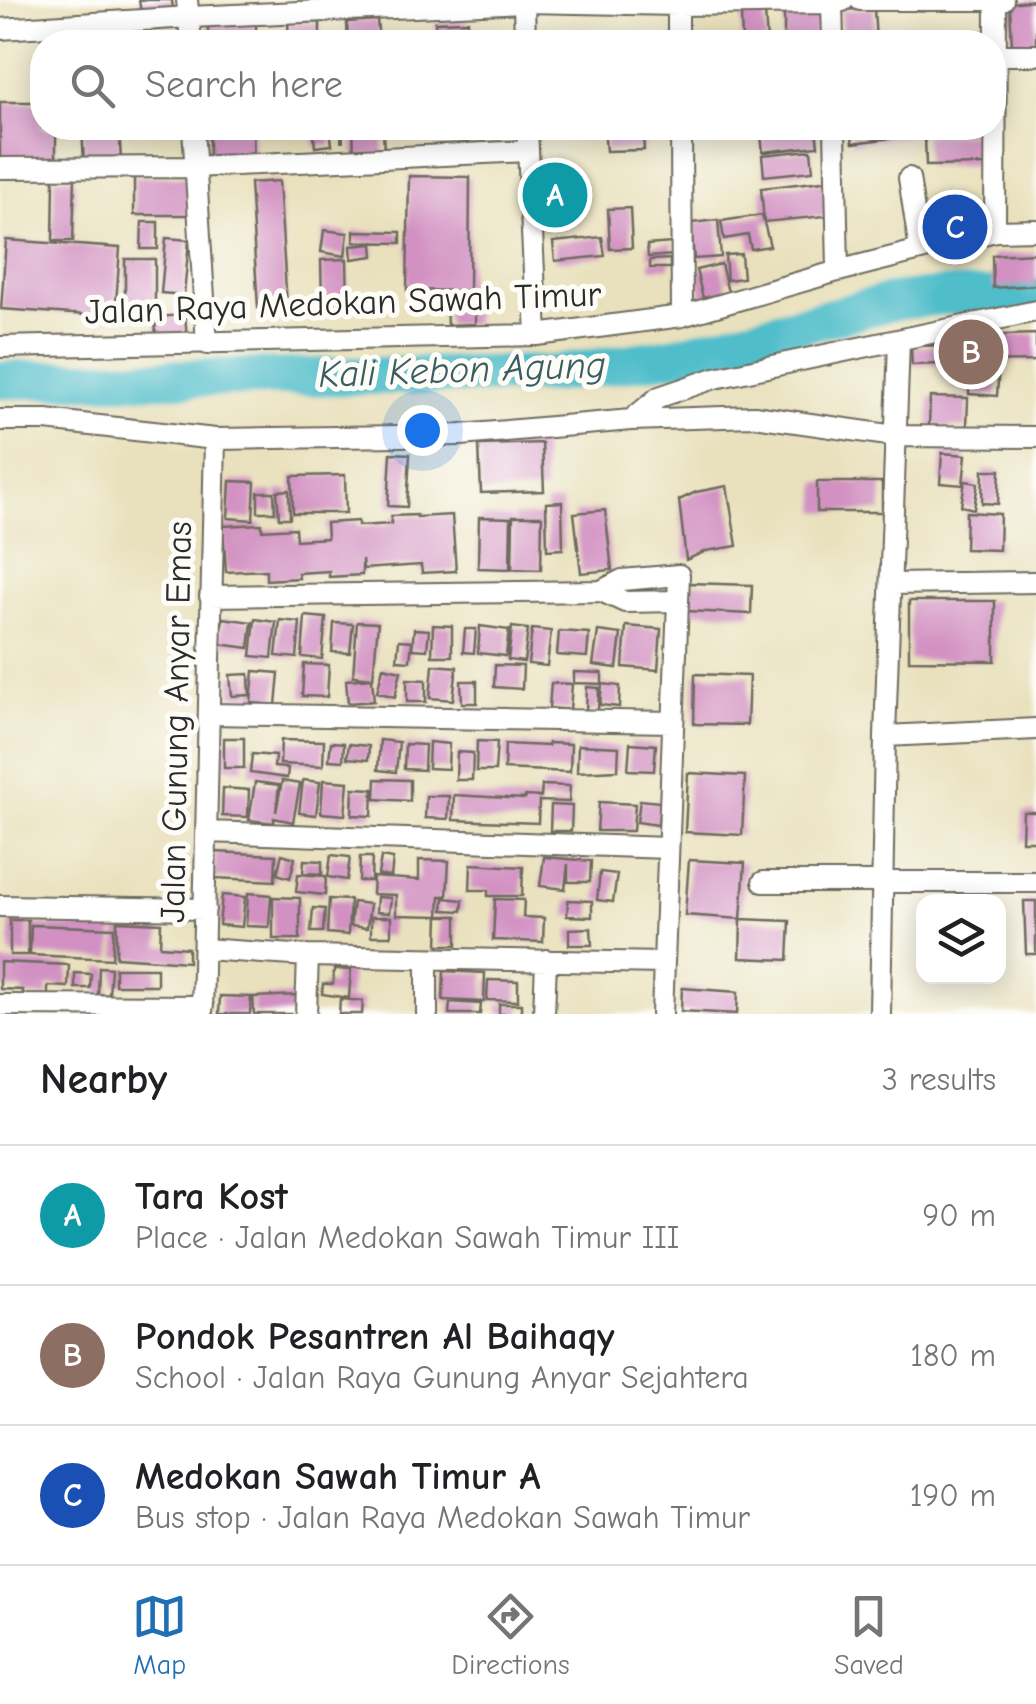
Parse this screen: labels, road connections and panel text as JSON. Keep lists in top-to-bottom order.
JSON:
{
  "streets": {
    "street": ["Jalan Raya Medokan Sawah Timur", "Jalan Gunung Anyar Emas"]
  },
  "water": ["Kali Kebon Agung"],
  "page": {
    "search": "Search here",
    "pins": ["A", "C", "B"],
    "heading": ["Nearby", "3 results"],
    "list": [
      {
        "mark": "A",
        "name": "Tara Kost",
        "note": "Place · Jalan Medokan Sawah Timur III",
        "value": "90 m"
      },
      {
        "mark": "B",
        "name": "Pondok Pesantren Al Baihaqy",
        "note": "School · Jalan Raya Gunung Anyar Sejahtera",
        "value": "180 m"
      },
      {
        "mark": "C",
        "name": "Medokan Sawah Timur A",
        "note": "Bus stop · Jalan Raya Medokan Sawah Timur",
        "value": "190 m"
      }
    ],
    "nav": ["Map", "Directions", "Saved"]
  }
}
